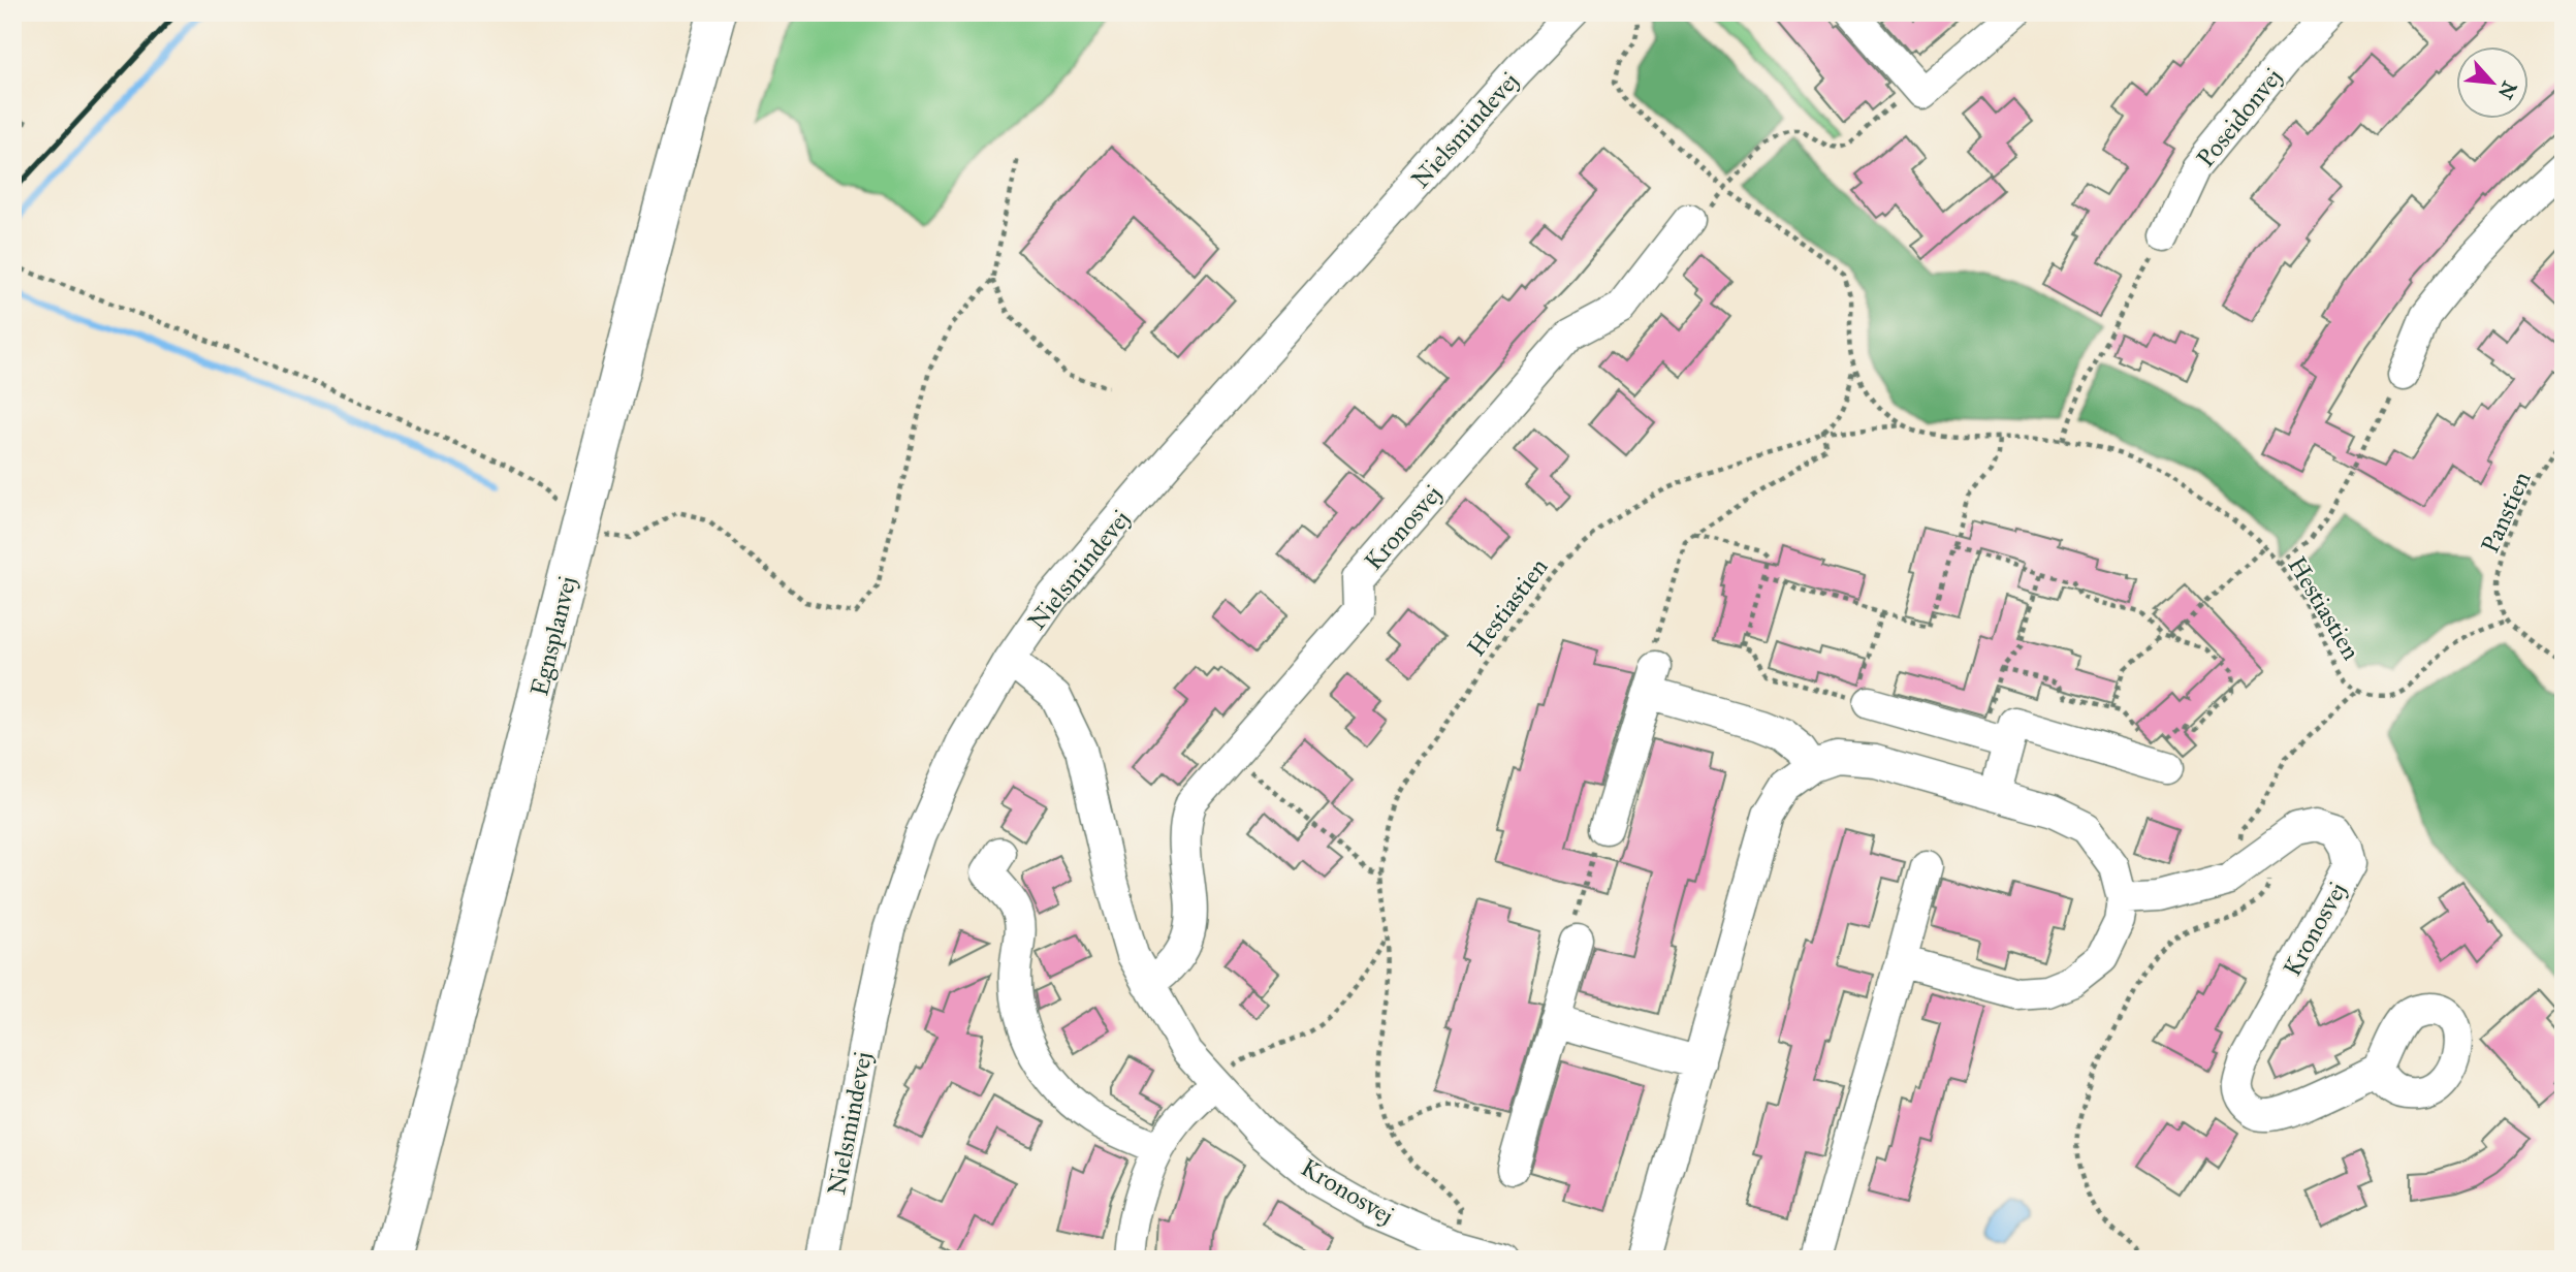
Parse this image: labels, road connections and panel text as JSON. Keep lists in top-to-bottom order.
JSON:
{
  "streets": {
    "main road": ["Egnsplanvej"],
    "street": ["Poseidonvej", "Nielsmindevej", "Kronosvej"],
    "path": ["Panstien", "Hestiastien"]
  },
  "crossings": [
    ["Nielsmindevej", "Kronosvej"],
    ["Panstien", "Hestiastien"],
    ["Kronosvej", "Hestiastien"]
  ],
  "north": "bottom right"
}
